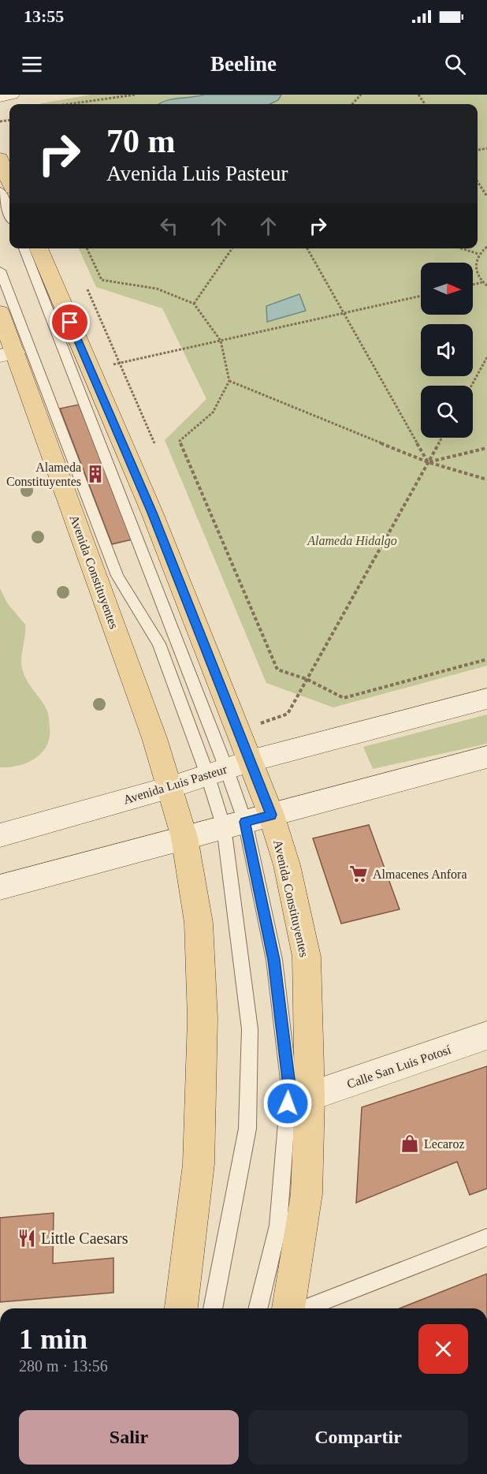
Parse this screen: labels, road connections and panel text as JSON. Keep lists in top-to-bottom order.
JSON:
{
  "streets": {
    "main road": ["Avenida Constituyentes", "Avenida Luis Pasteur", "Calle San Luis Potosí"]
  },
  "crossings": [
    ["Avenida Constituyentes", "Avenida Luis Pasteur"],
    ["Avenida Constituyentes", "Calle San Luis Potosí"]
  ],
  "parks": ["Alameda Hidalgo"],
  "places": {
    "building": ["Alameda Constituyentes"],
    "supermarket": ["Almacenes Anfora"],
    "shop": ["Lecaroz"],
    "restaurant": ["Little Caesars"]
  },
  "north": "right",
  "page": {
    "status": "13:55",
    "header": "Beeline",
    "turn": ["70 m", "Avenida Luis Pasteur"],
    "heading": ["1 min", "280 m · 13:56"],
    "buttons": ["Salir", "Compartir"]
  }
}
